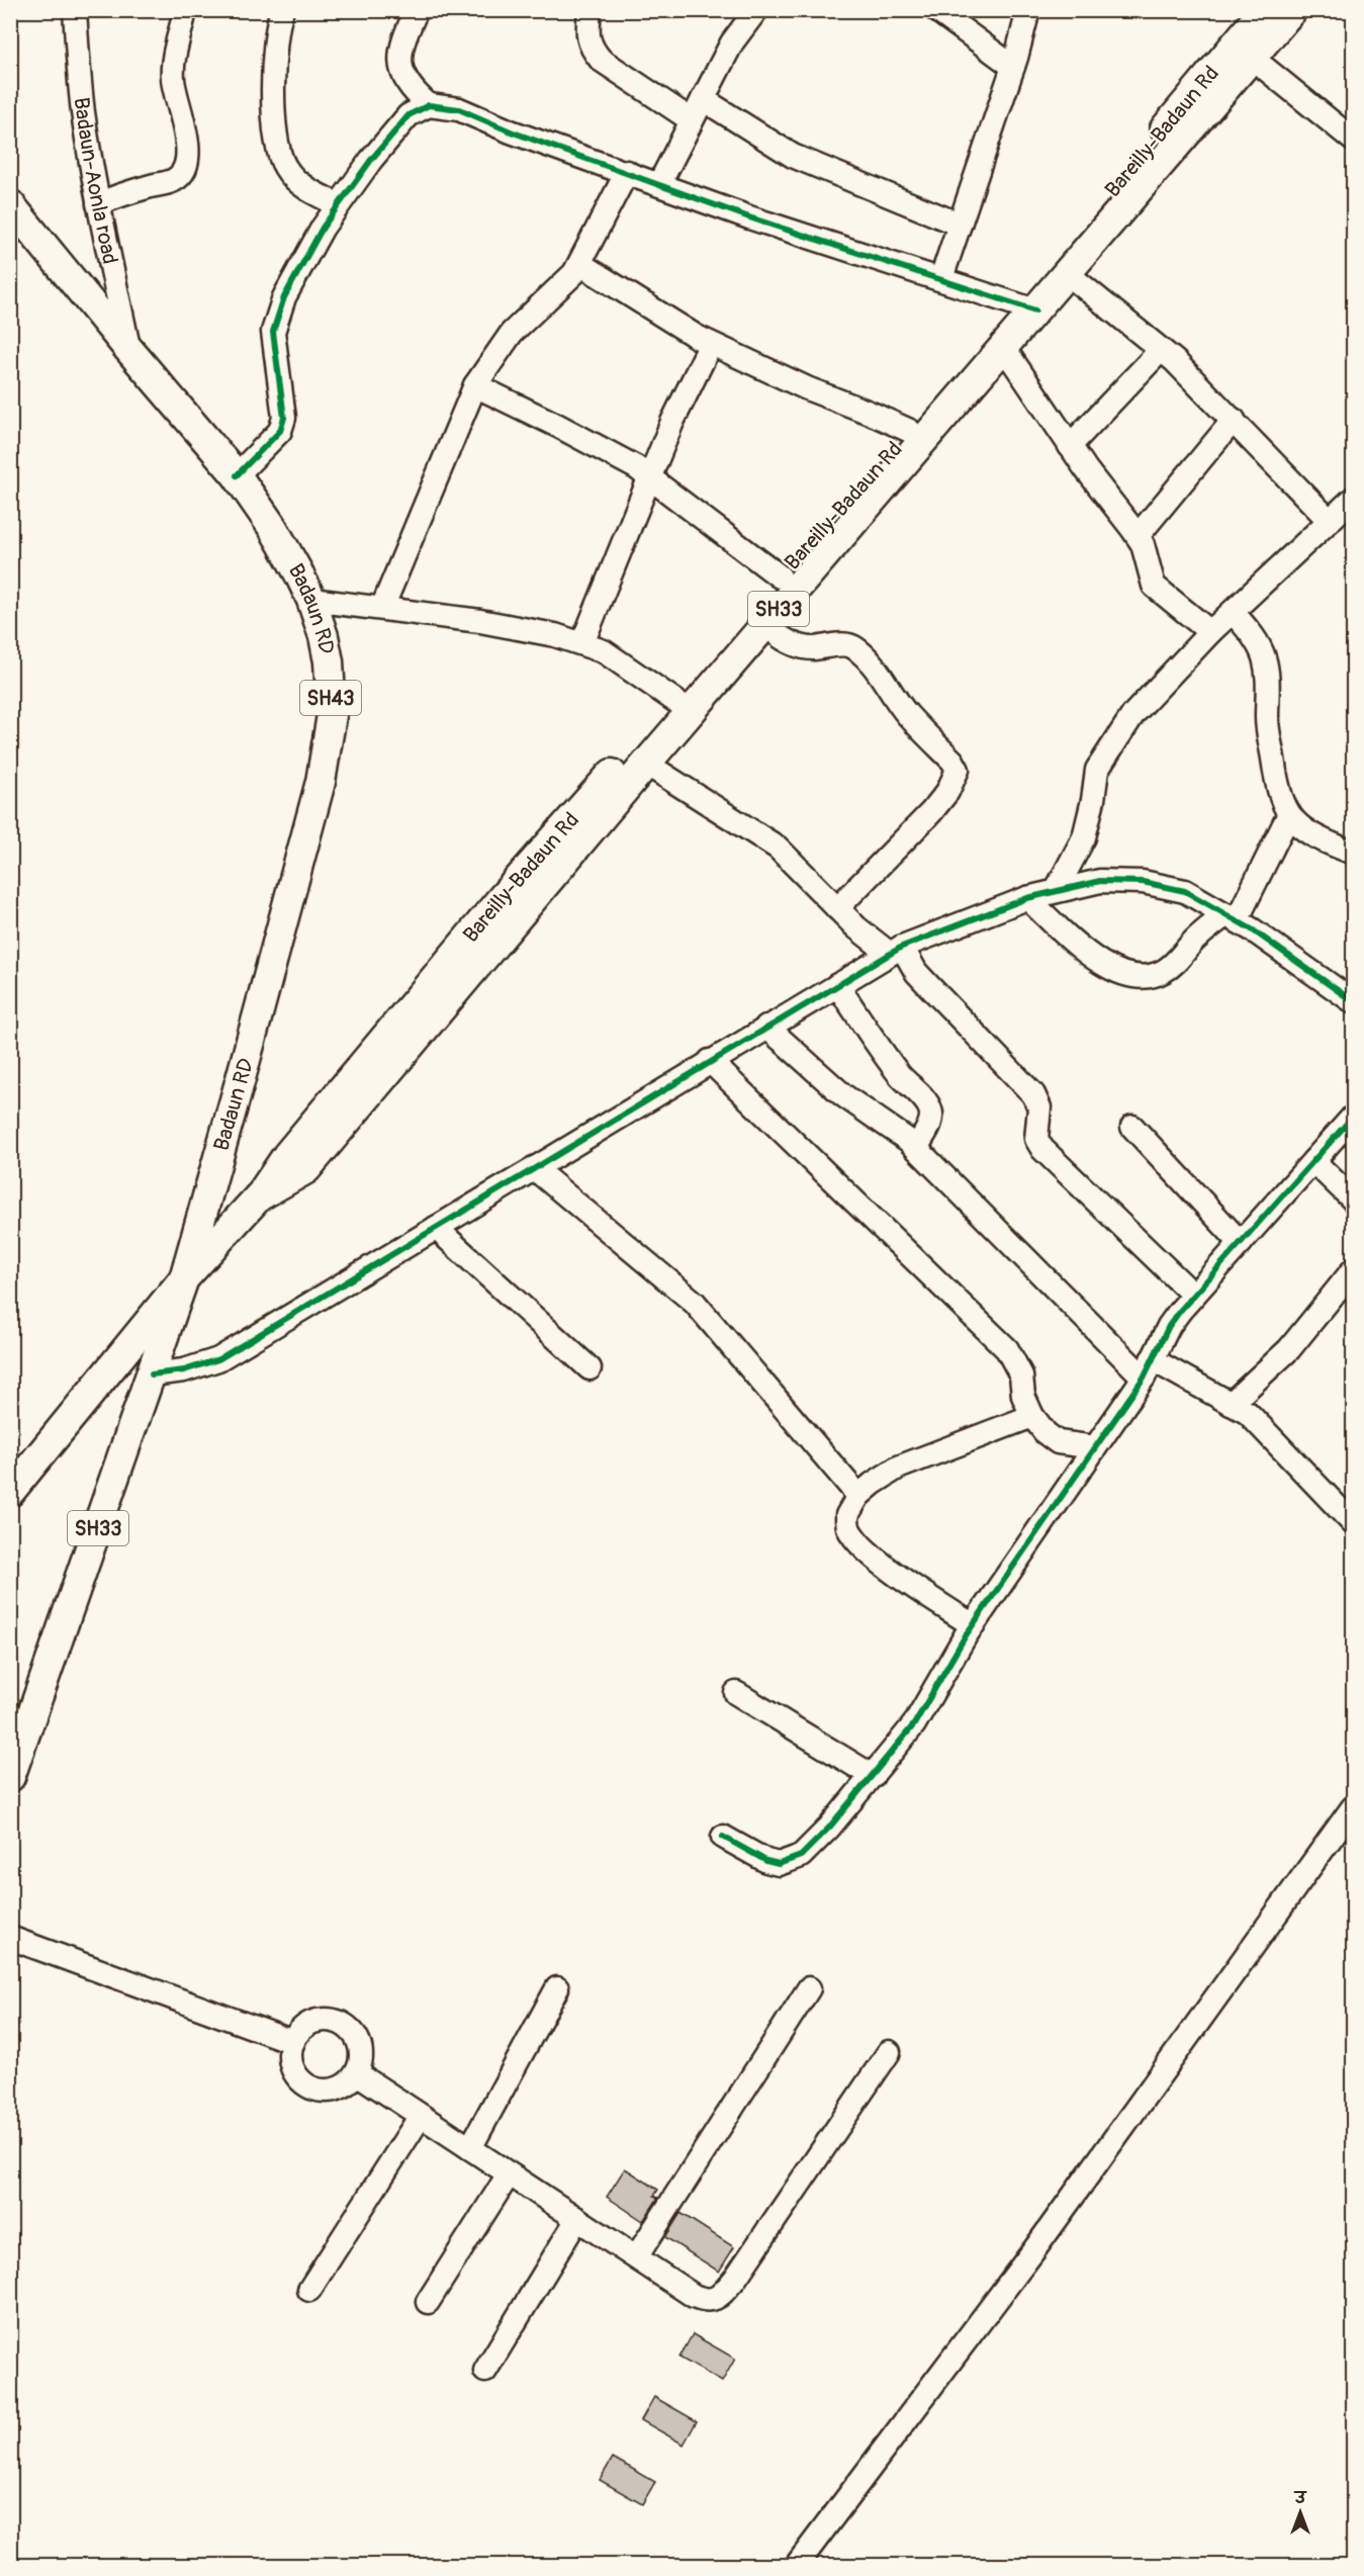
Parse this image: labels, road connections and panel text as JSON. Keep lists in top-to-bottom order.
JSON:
{
  "streets": {
    "main road": [
      "Bareilly-Badaun Rd",
      "SH33",
      "Badaun RD",
      "SH43"
    ],
    "street": ["Badaun-Aonla road"]
  },
  "crossings": [
    ["Bareilly-Badaun Rd", "SH33"],
    ["Badaun-Aonla road", "Badaun RD"],
    ["SH33", "Badaun RD"]
  ],
  "north": "top"
}
